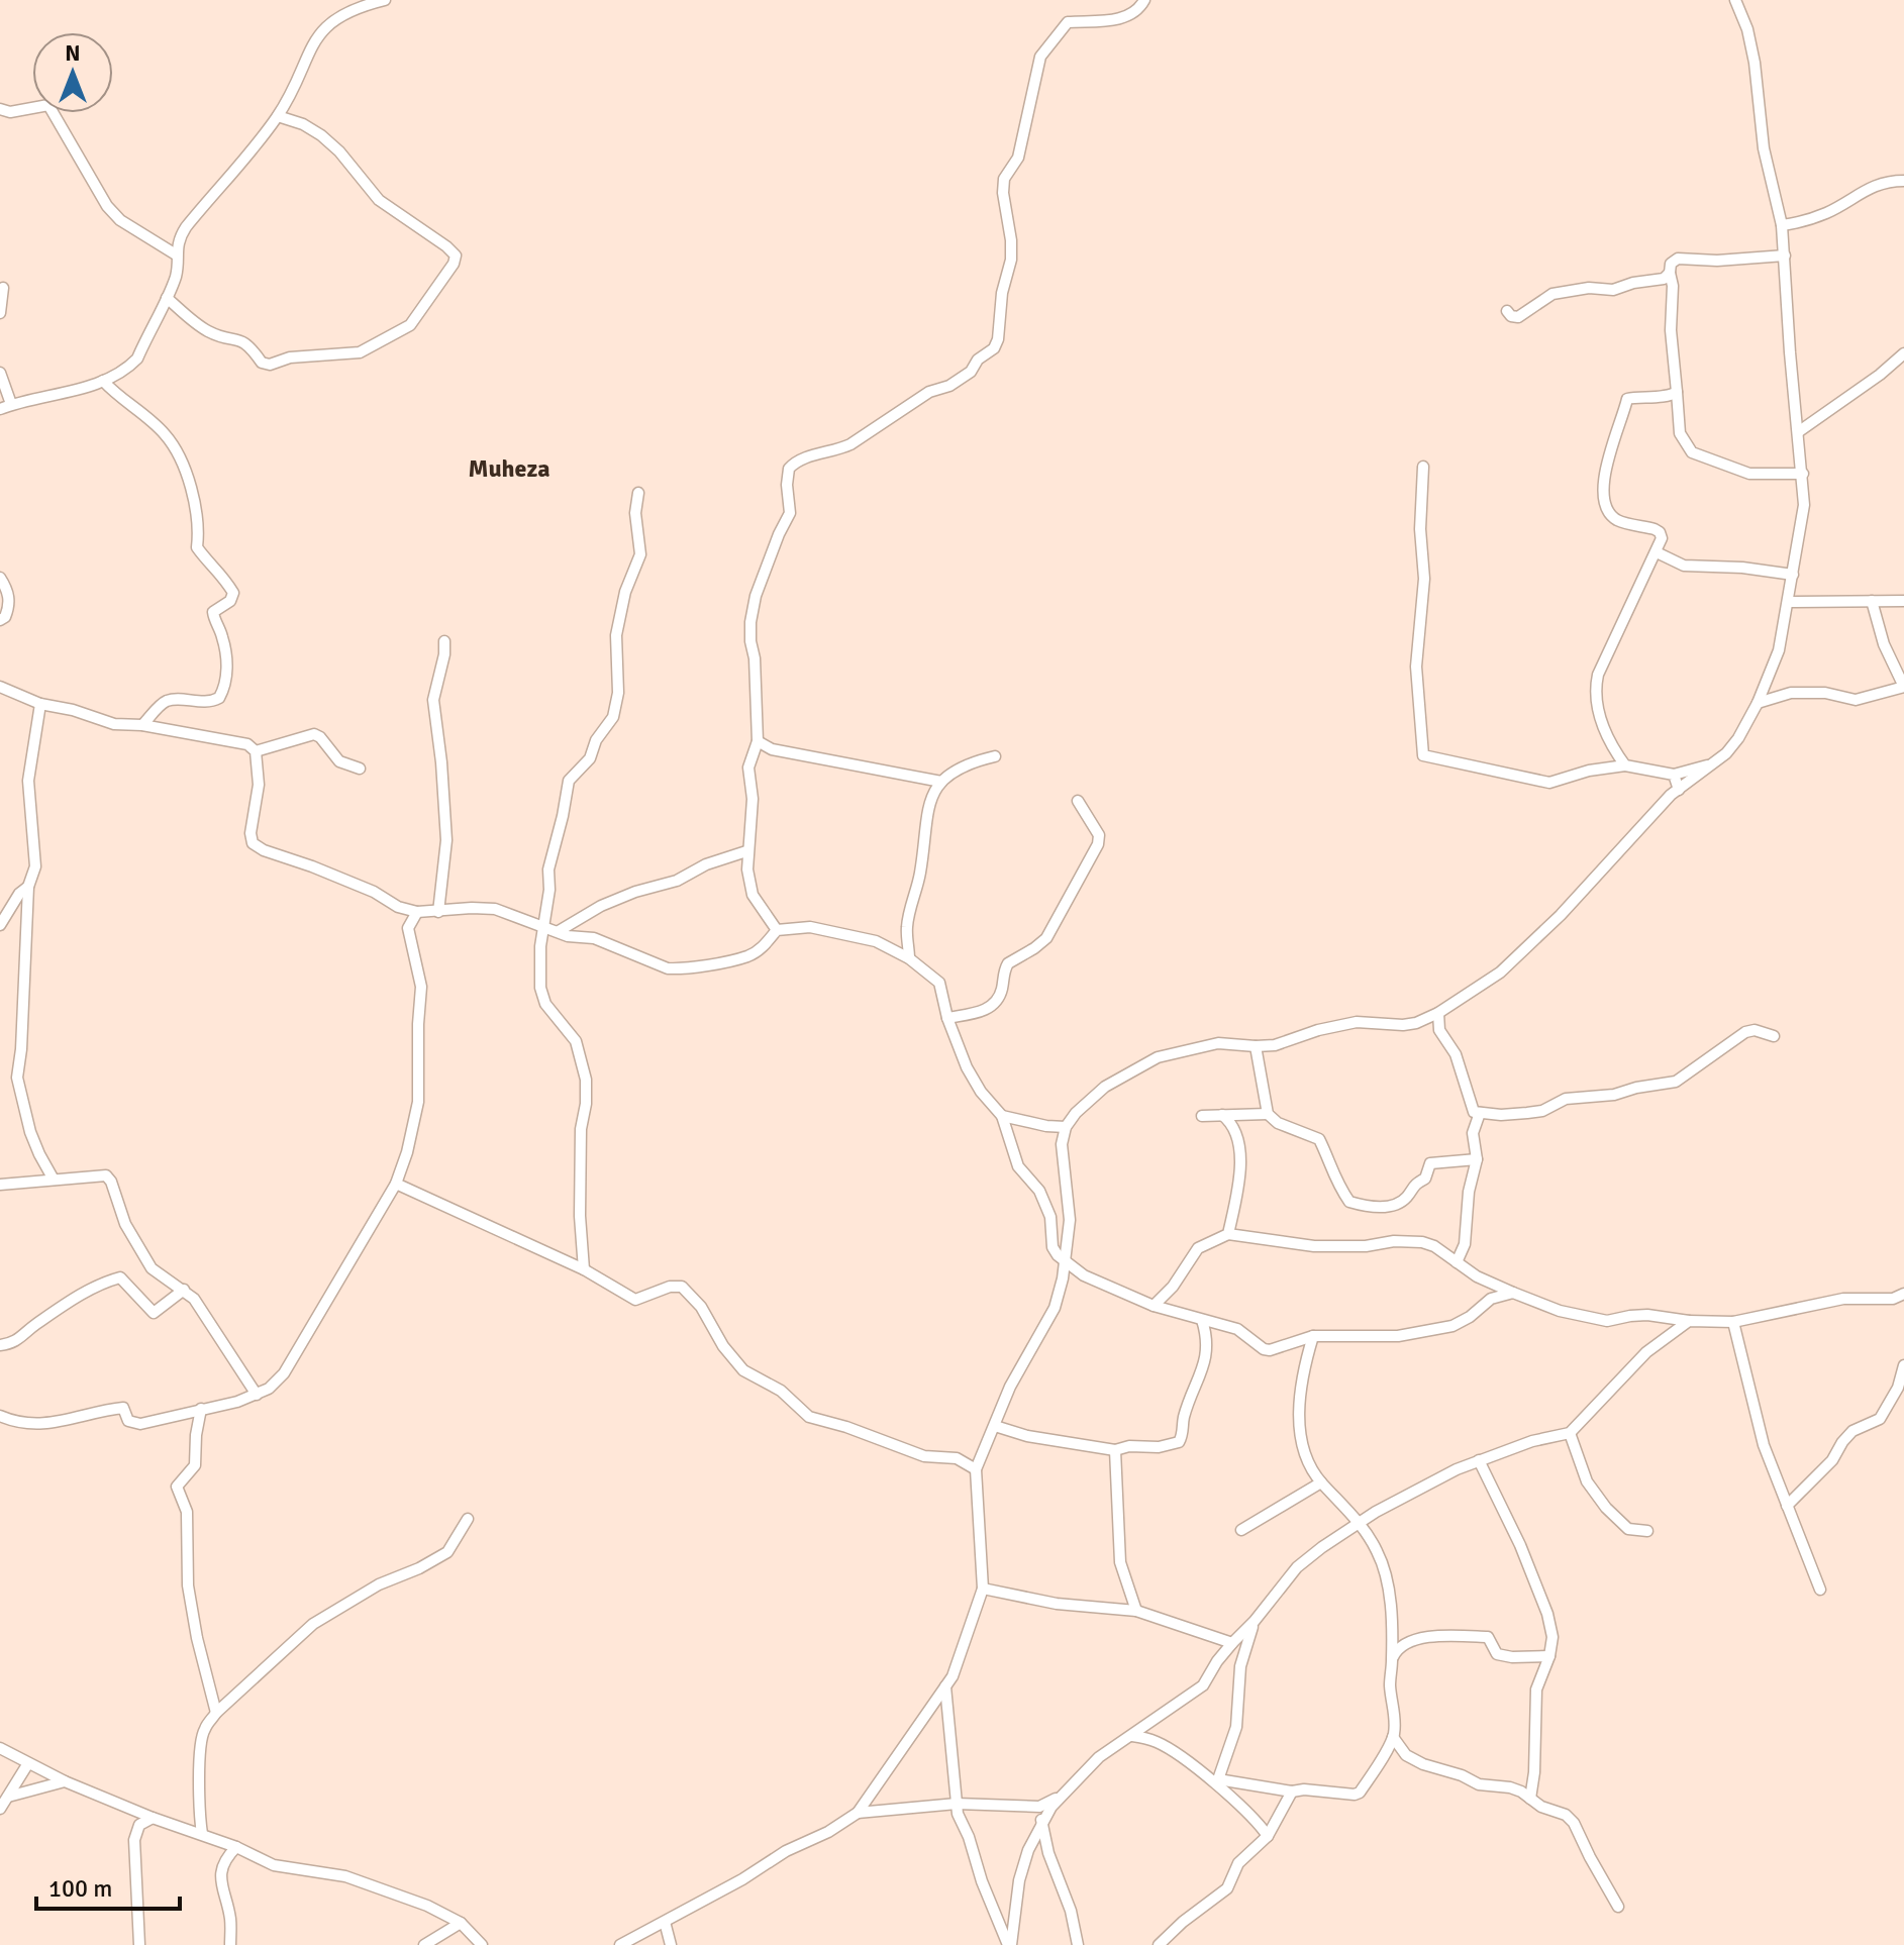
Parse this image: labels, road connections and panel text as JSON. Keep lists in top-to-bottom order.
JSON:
{
  "districts": ["Muheza"],
  "scale_bar": "100 m",
  "north": "top"
}
